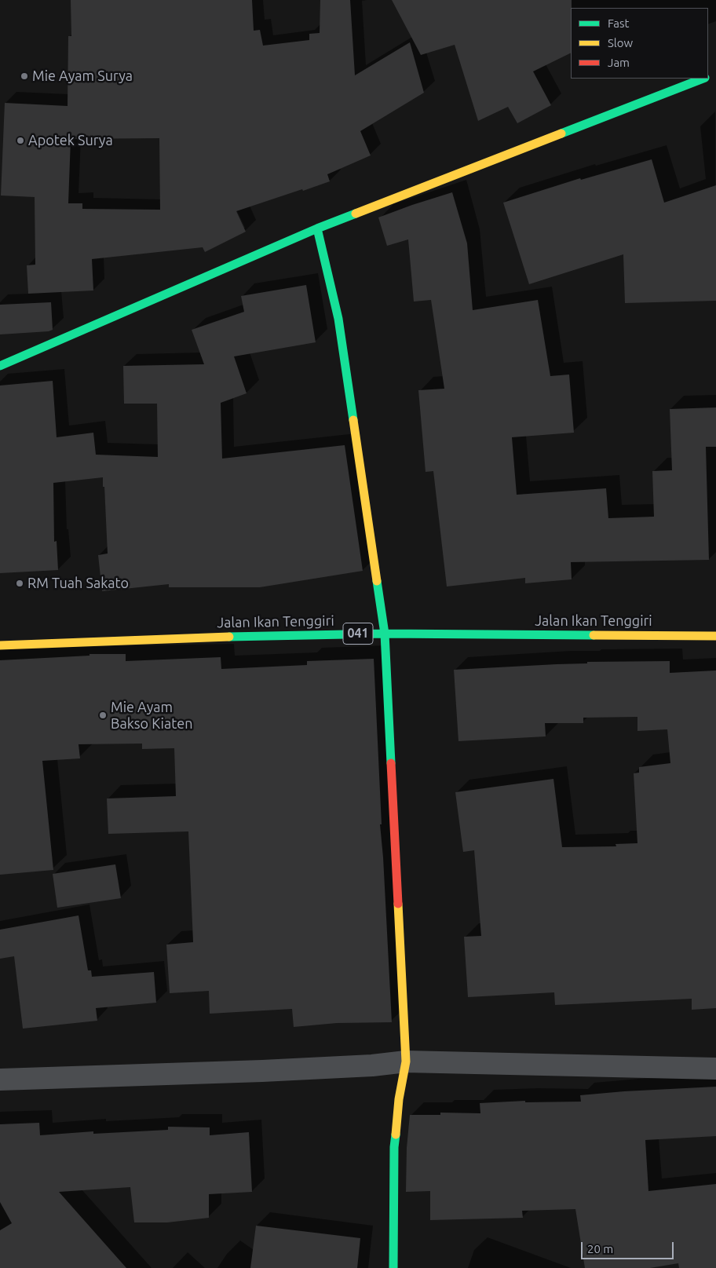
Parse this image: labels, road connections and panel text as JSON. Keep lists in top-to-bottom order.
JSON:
{
  "streets": {
    "street": ["Jalan Ikan Tenggiri", "041"]
  },
  "places": [
    "Mie Ayam Surya",
    "Apotek Surya",
    "RM Tuah Sakato",
    "Mie Ayam Bakso Kiaten"
  ],
  "legend": ["Fast", "Slow", "Jam"],
  "scale_bar": "20 m"
}
